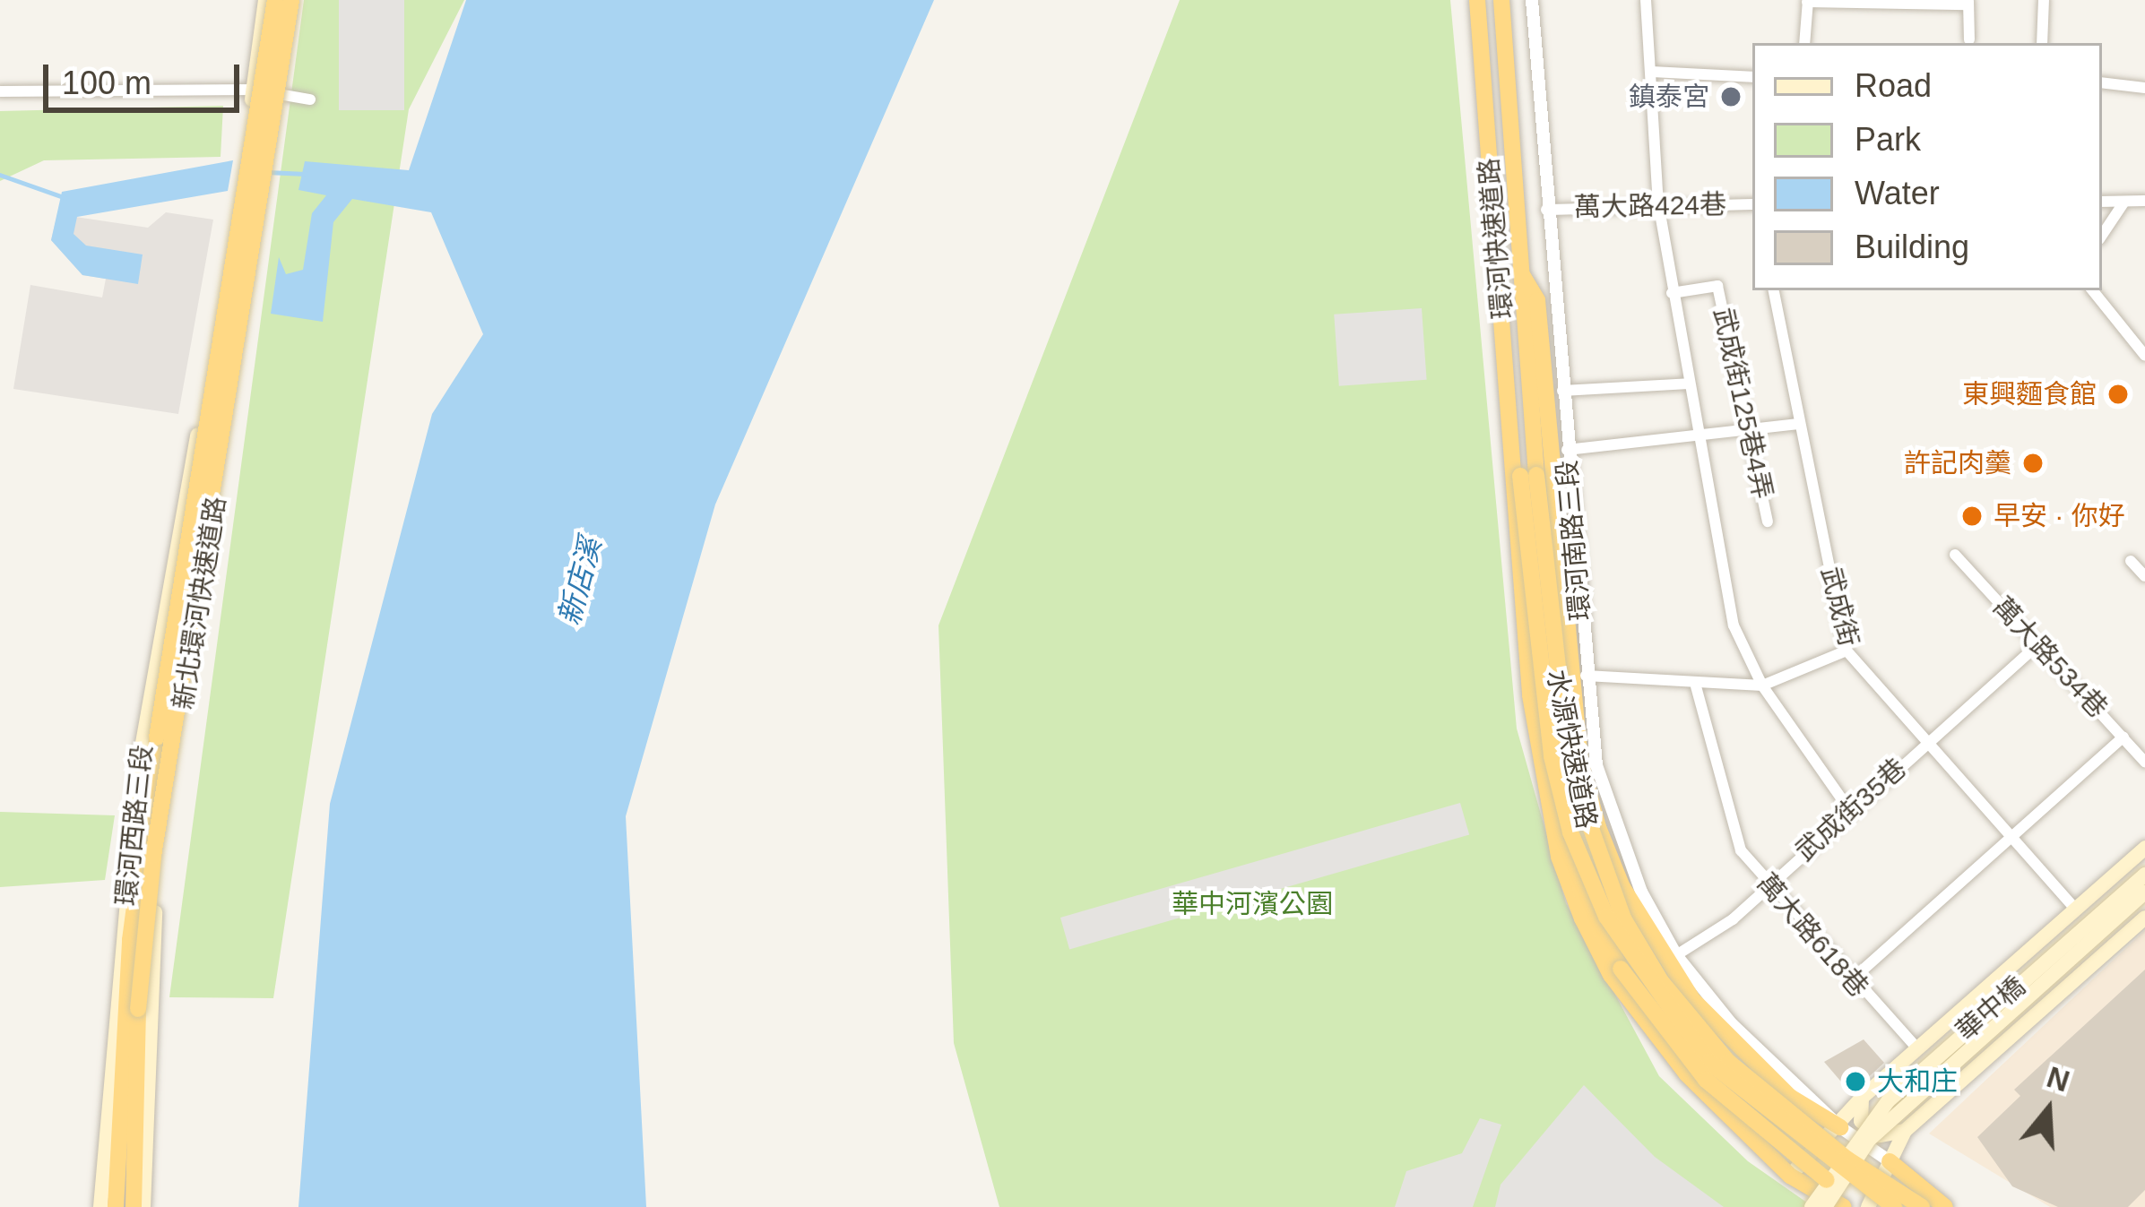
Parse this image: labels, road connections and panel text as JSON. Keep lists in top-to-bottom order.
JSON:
{
  "streets": {
    "highway": ["環河快速道路", "新北環河快速道路", "水源快速道路"],
    "main road": ["環河西路三段", "華中橋"],
    "street": [
      "萬大路424巷",
      "武成街125巷4弄",
      "環河南路三段",
      "武成街",
      "萬大路534巷",
      "武成街35巷",
      "萬大路618巷"
    ]
  },
  "crossings": [
    ["萬大路424巷", "環河南路三段"],
    ["環河快速道路", "水源快速道路"],
    ["環河南路三段", "武成街35巷"],
    ["新北環河快速道路", "環河西路三段"],
    ["武成街", "武成街35巷"],
    ["萬大路534巷", "武成街35巷"],
    ["武成街35巷", "萬大路618巷"]
  ],
  "water": ["新店溪"],
  "parks": ["華中河濱公園"],
  "places": [
    "鎮泰宮",
    "東興麵食館",
    "許記肉羹",
    "早安 · 你好",
    "大和庄"
  ],
  "legend": [
    "Road",
    "Park",
    "Water",
    "Building"
  ],
  "scale_bar": "100 m",
  "north": "top"
}
